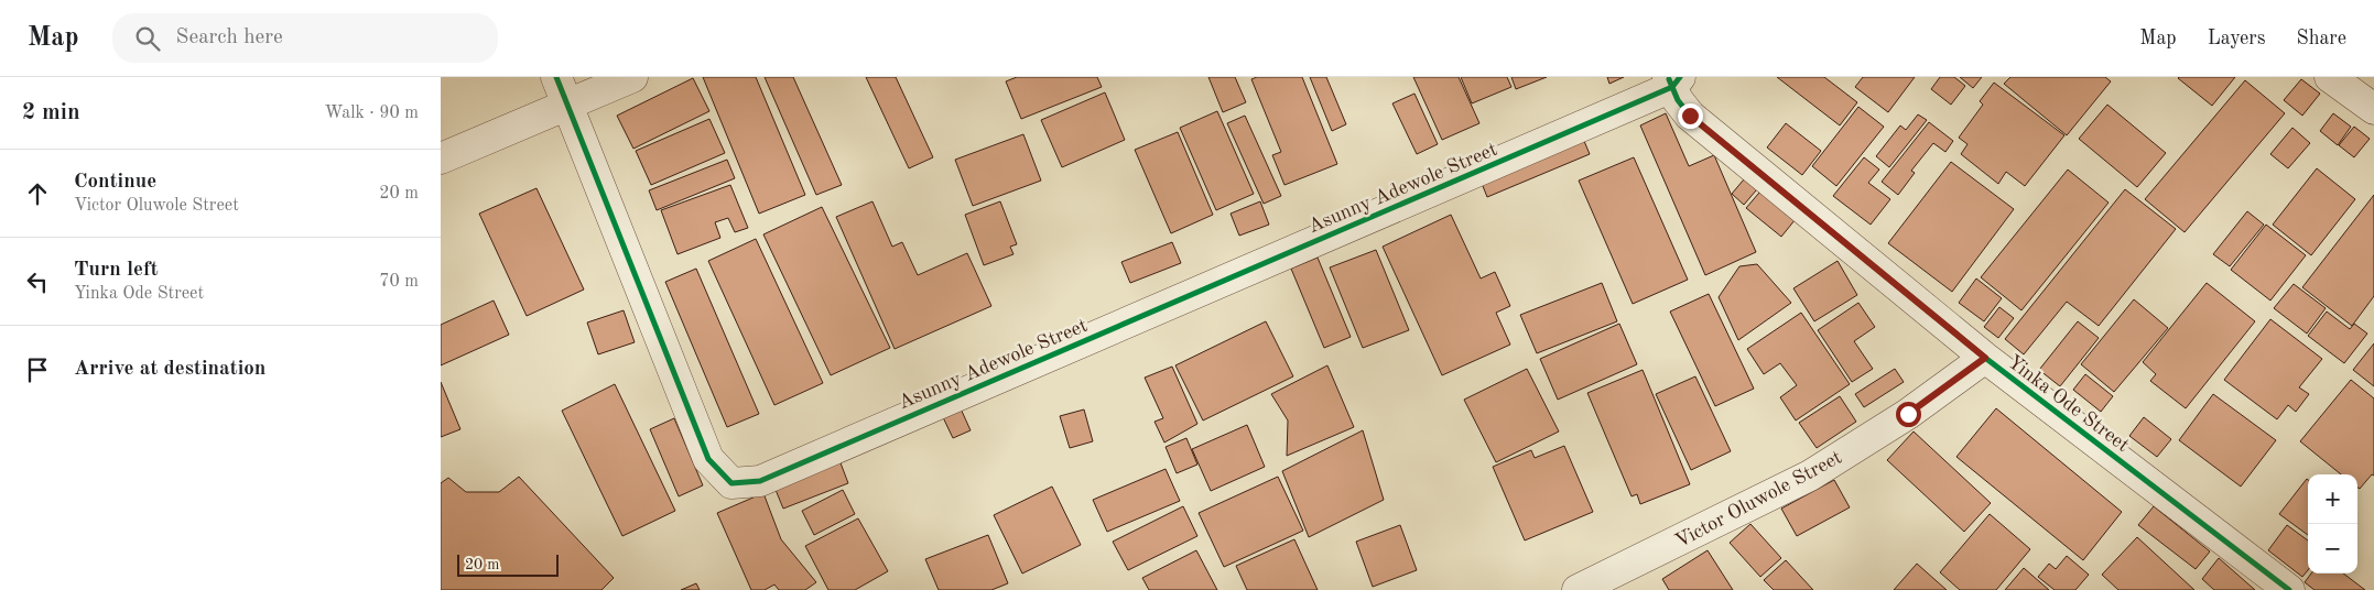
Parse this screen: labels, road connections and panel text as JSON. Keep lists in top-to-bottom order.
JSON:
{
  "streets": {
    "street": ["Asunny Adewole Street", "Yinka Ode Street", "Victor Oluwole Street"]
  },
  "crossings": [
    ["Asunny Adewole Street", "Yinka Ode Street"],
    ["Yinka Ode Street", "Victor Oluwole Street"]
  ],
  "scale_bar": "20 m",
  "page": {
    "header": "Map",
    "search": "Search here",
    "nav": ["Map", "Layers", "Share"],
    "heading": ["2 min", "Walk · 90 m"],
    "list": [
      ["Continue", "Victor Oluwole Street", "20 m"],
      ["Turn left", "Yinka Ode Street", "70 m"],
      "Arrive at destination"
    ],
    "map_buttons": ["+", "−"],
    "scale": "20 m"
  }
}
